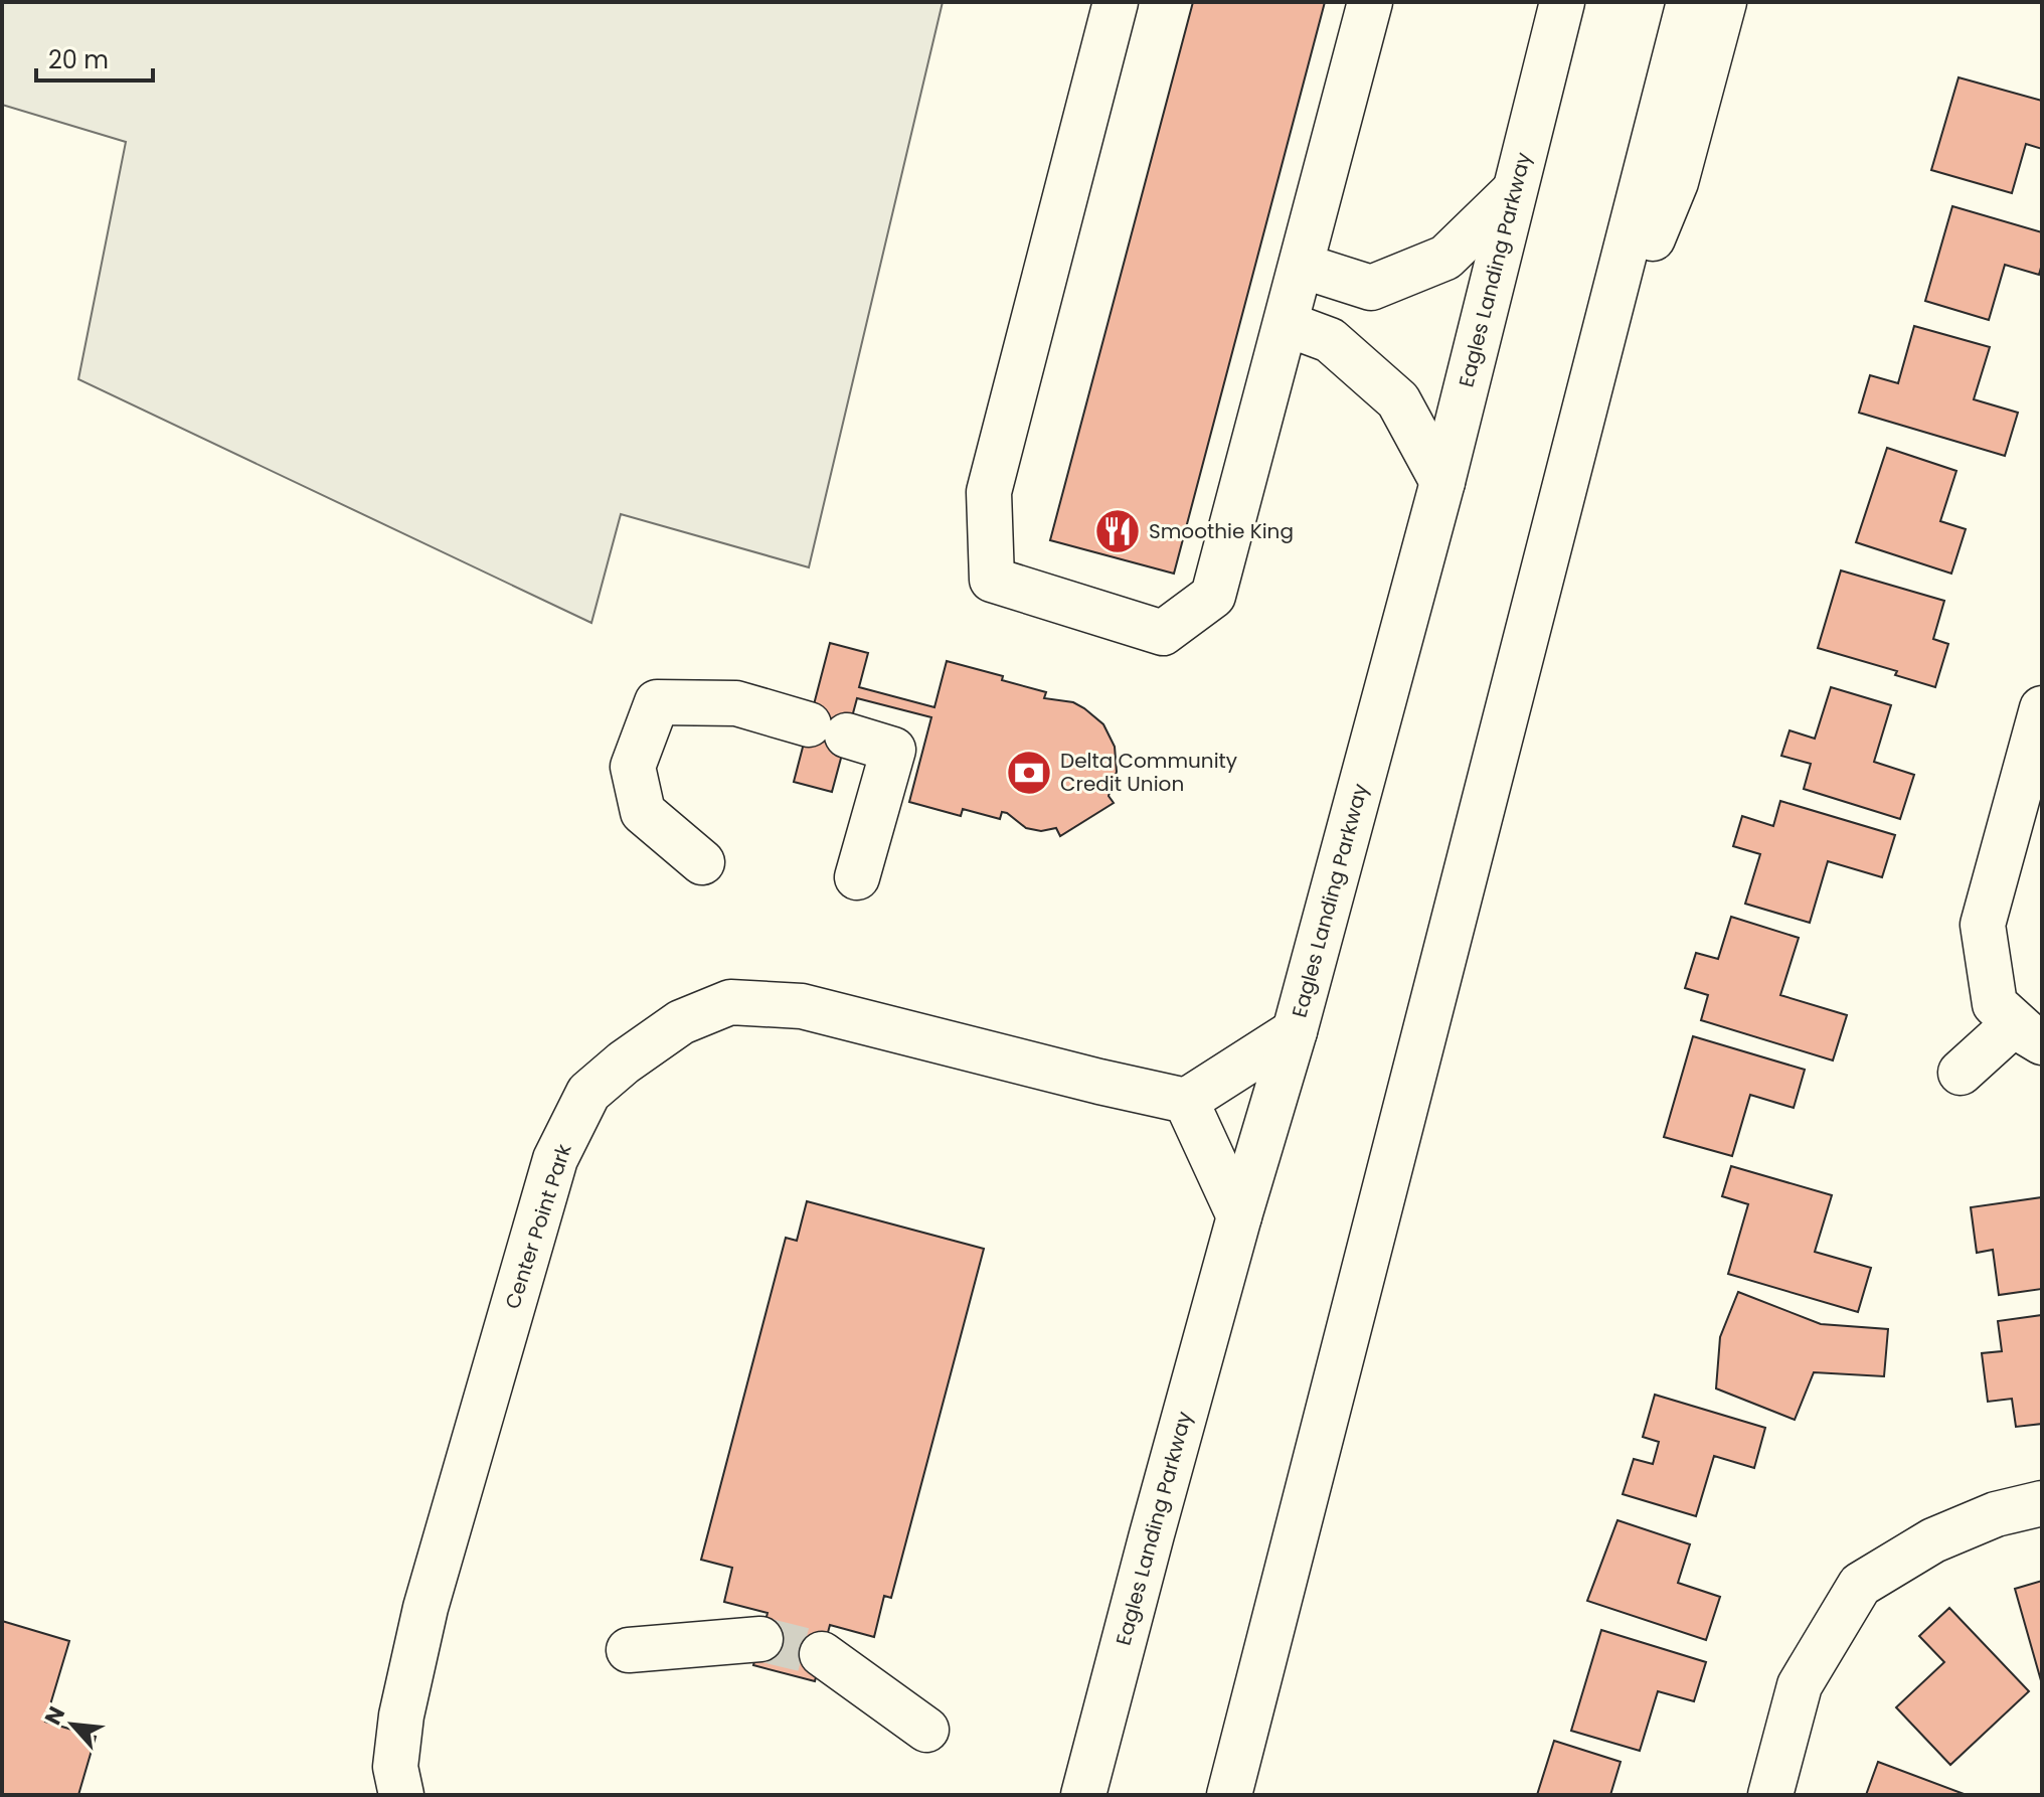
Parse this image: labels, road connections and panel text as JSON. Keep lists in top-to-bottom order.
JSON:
{
  "streets": {
    "main road": ["Eagles Landing Parkway", "Center Point Park"]
  },
  "places": {
    "restaurant": ["Smoothie King"],
    "bank": ["Delta Community Credit Union"]
  },
  "scale_bar": "20 m",
  "north": "top left"
}
